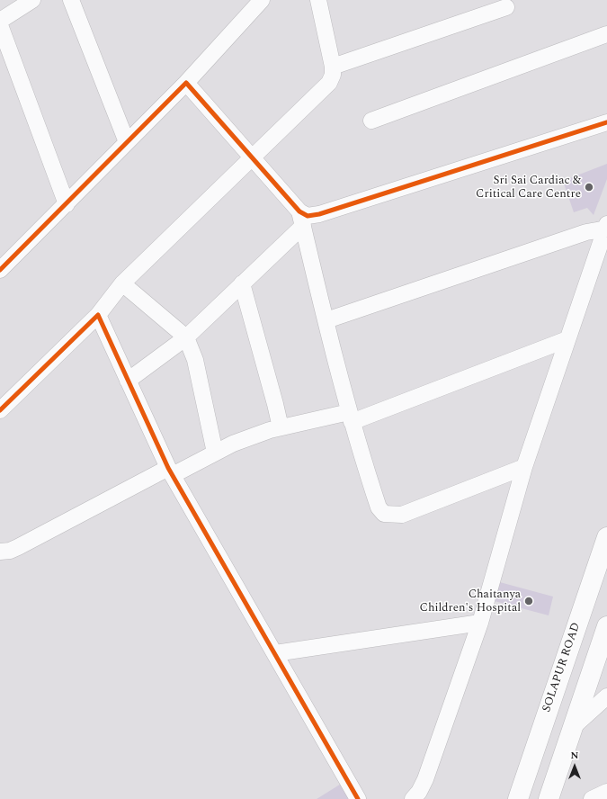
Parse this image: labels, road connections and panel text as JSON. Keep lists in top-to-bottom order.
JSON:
{
  "streets": {
    "main road": ["SOLAPUR ROAD"]
  },
  "places": ["Sri Sai Cardiac & Critical Care Centre", "Chaitanya Children's Hospital"],
  "north": "top"
}
